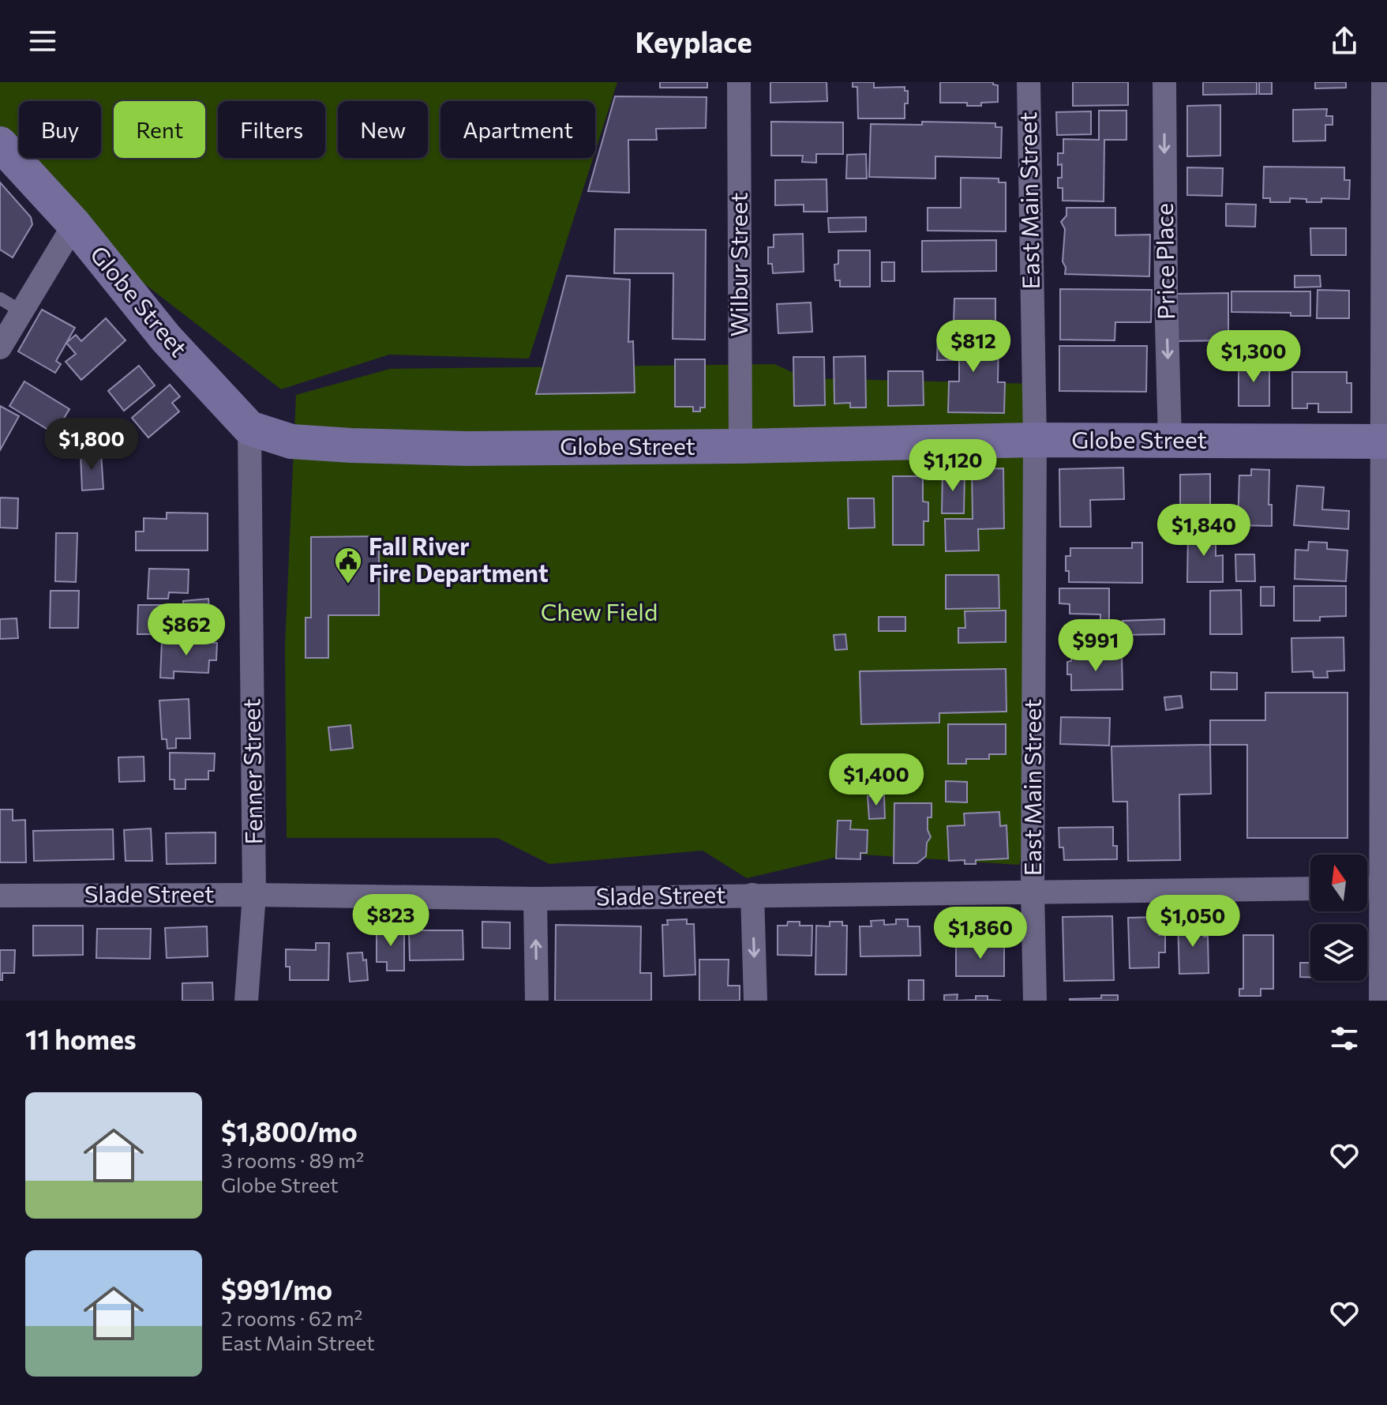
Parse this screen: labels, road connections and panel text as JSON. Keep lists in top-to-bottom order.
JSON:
{
  "streets": {
    "main road": ["Globe Street"],
    "street": [
      "East Main Street",
      "Price Place",
      "Wilbur Street",
      "Fenner Street",
      "Slade Street"
    ]
  },
  "crossings": [
    ["East Main Street", "Globe Street"],
    ["East Main Street", "Slade Street"],
    ["Price Place", "Globe Street"],
    ["Wilbur Street", "Globe Street"],
    ["Globe Street", "Fenner Street"],
    ["Fenner Street", "Slade Street"]
  ],
  "one_way": ["Price Place"],
  "parks": ["Chew Field"],
  "places": {
    "public building": ["Fall River Fire Department"]
  },
  "north": "top",
  "page": {
    "header": "Keyplace",
    "chip": [
      "Buy",
      "Rent",
      "Filters",
      "New",
      "Apartment"
    ],
    "price": [
      "$812",
      "$1,300",
      "$1,800",
      "$1,120",
      "$1,840",
      "$862",
      "$991",
      "$1,400",
      "$823",
      "$1,050",
      "$1,860"
    ],
    "heading": "11 homes",
    "list": [
      {
        "name": "$1,800/mo",
        "note": "3 rooms · 89 m² · Globe Street"
      },
      {
        "name": "$991/mo",
        "note": "2 rooms · 62 m² · East Main Street"
      }
    ]
  }
}
